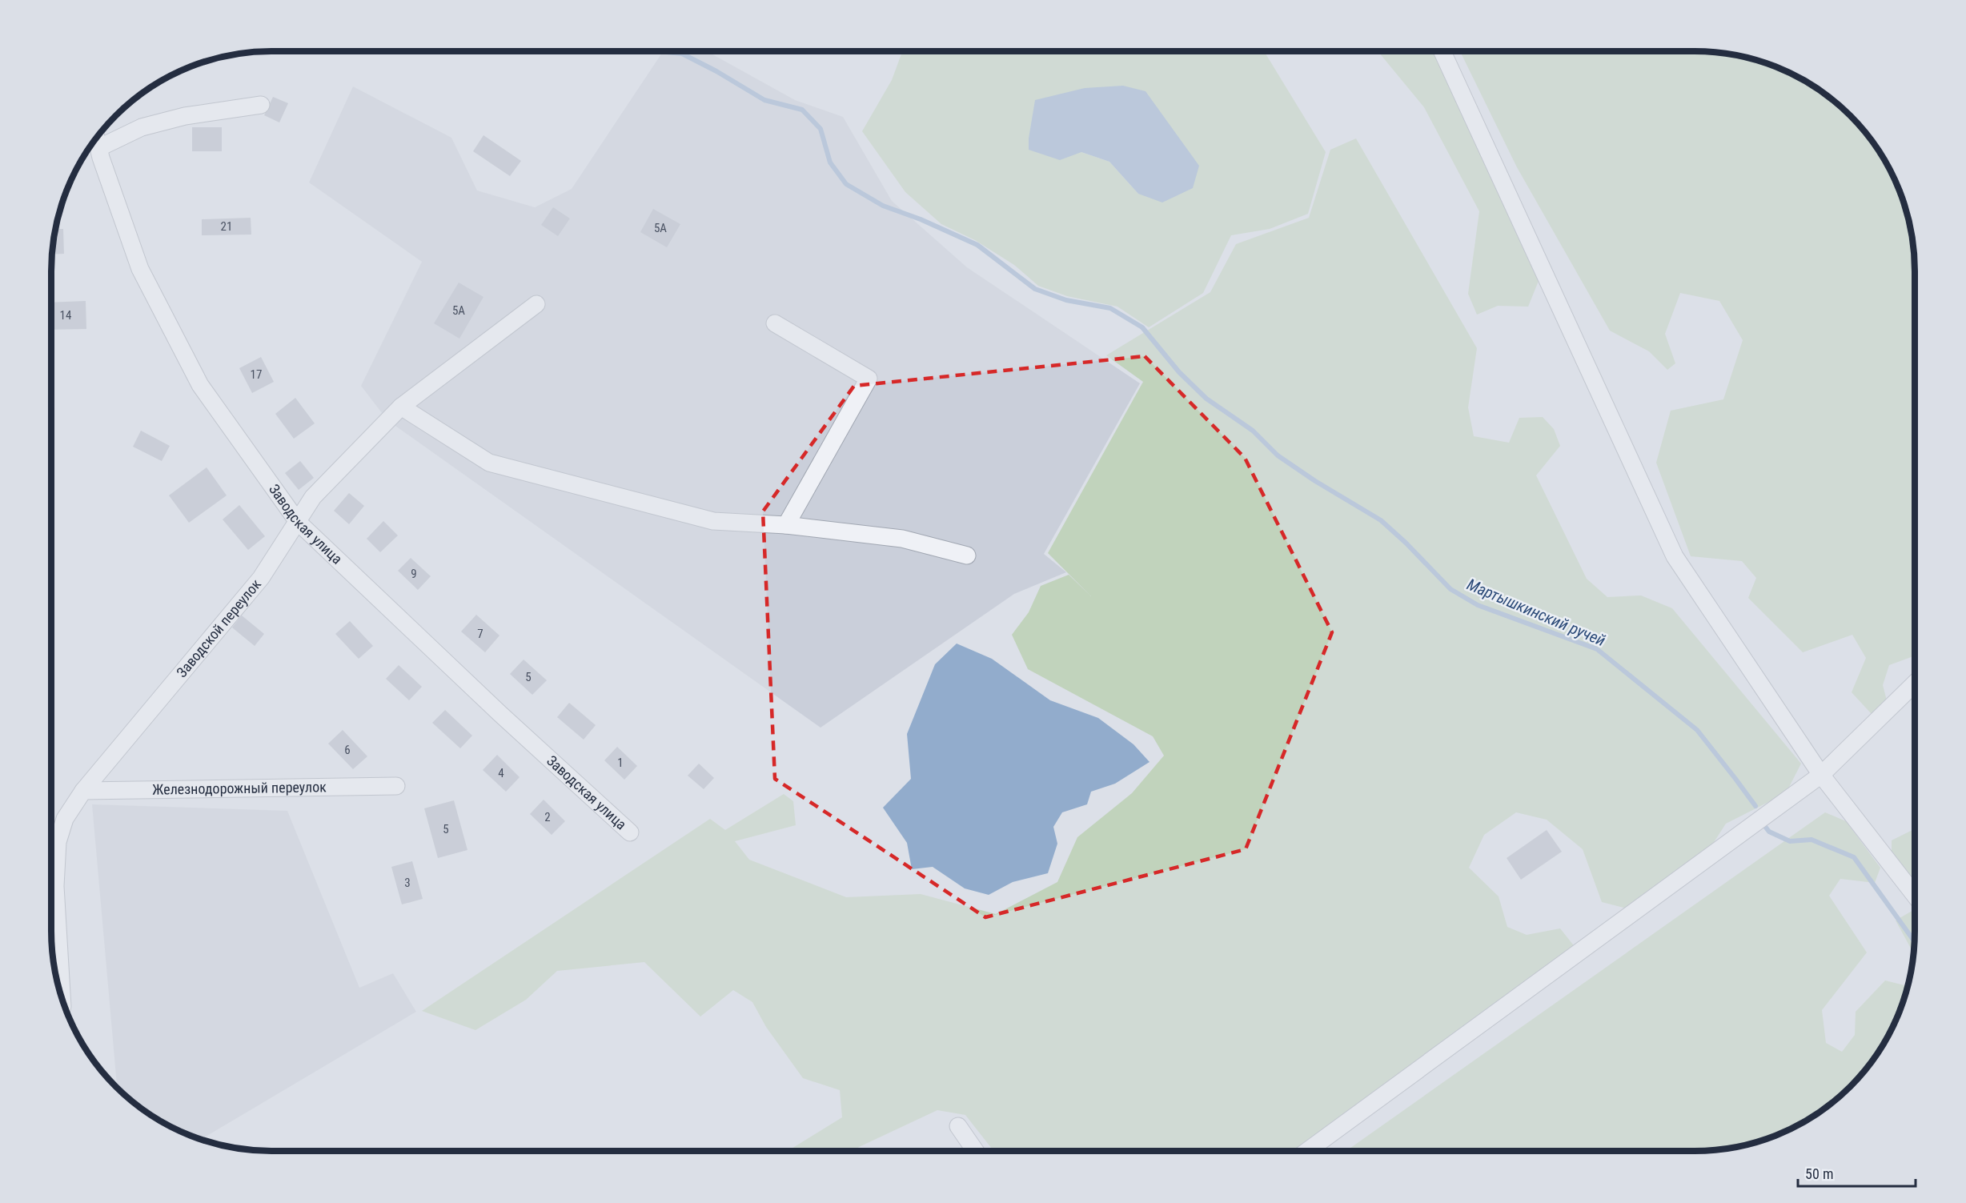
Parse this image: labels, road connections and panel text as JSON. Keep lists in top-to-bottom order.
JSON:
{
  "streets": {
    "street": ["Заводская улица", "Заводской переулок", "Железнодорожный переулок"]
  },
  "crossings": [
    ["Заводская улица", "Заводской переулок"],
    ["Заводской переулок", "Железнодорожный переулок"]
  ],
  "water": ["Мартышкинский ручей"],
  "house_numbers": [
    "21",
    "5А",
    "5А",
    "14",
    "17",
    "9",
    "7",
    "5",
    "6",
    "1",
    "4",
    "2",
    "5",
    "3"
  ],
  "scale_bar": "50 m"
}
